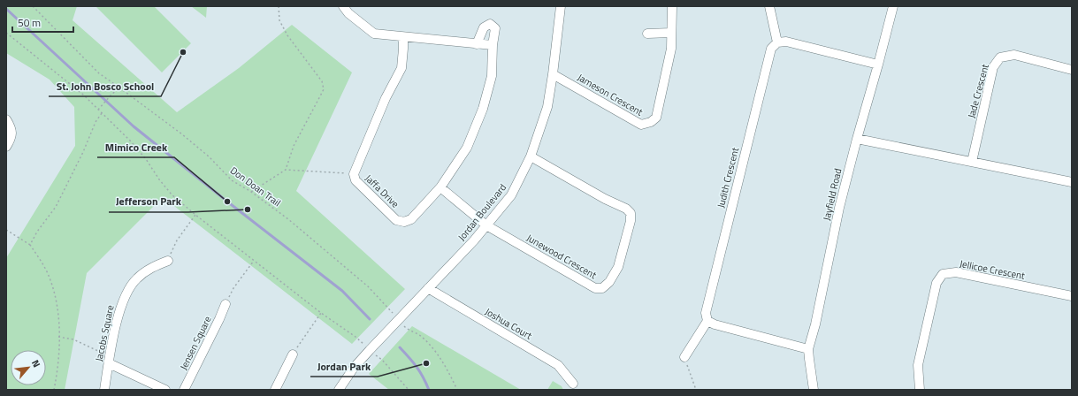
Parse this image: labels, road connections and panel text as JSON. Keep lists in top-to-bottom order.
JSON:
{
  "streets": {
    "street": [
      "Jade Crescent",
      "Jameson Crescent",
      "Judith Crescent",
      "Jaffa Drive",
      "Jayfield Road",
      "Jordan Boulevard",
      "Junewood Crescent",
      "Jellicoe Crescent",
      "Joshua Court",
      "Jacobs Square",
      "Jensen Square"
    ],
    "path": ["Don Doan Trail"]
  },
  "crossings": [
    ["Jameson Crescent", "Jordan Boulevard"],
    ["Don Doan Trail", "Jordan Boulevard"],
    ["Jordan Boulevard", "Junewood Crescent"],
    ["Jordan Boulevard", "Joshua Court"]
  ],
  "places": [
    "St. John Bosco School",
    "Mimico Creek",
    "Jefferson Park",
    "Jordan Park"
  ],
  "scale_bar": "50 m",
  "north": "top right"
}
